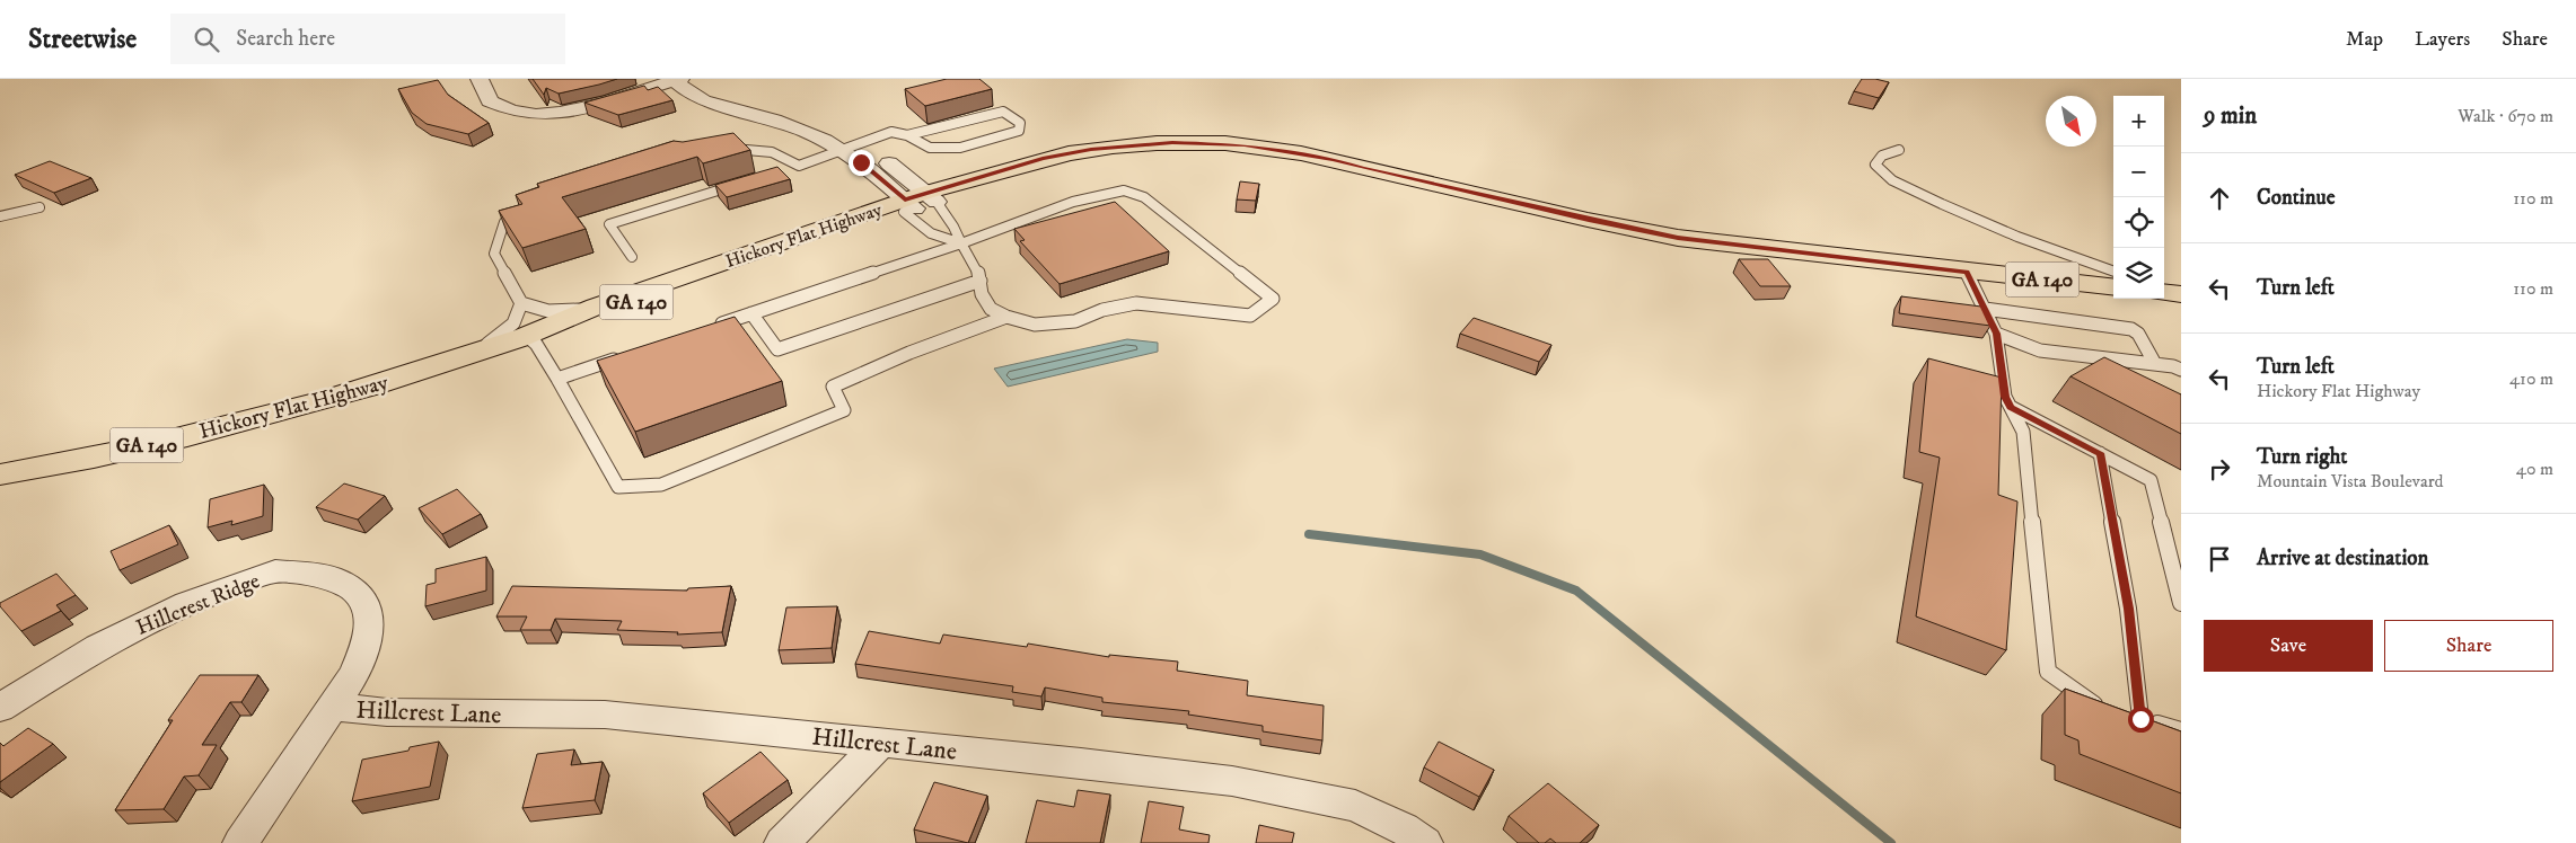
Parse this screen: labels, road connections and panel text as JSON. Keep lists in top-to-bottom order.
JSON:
{
  "streets": {
    "main road": ["Hickory Flat Highway", "GA 140"],
    "street": ["Hillcrest Ridge", "Hillcrest Lane"]
  },
  "crossings": [
    ["Hillcrest Ridge", "Hillcrest Lane"]
  ],
  "north": "bottom right",
  "page": {
    "header": "Streetwise",
    "search": "Search here",
    "nav": ["Map", "Layers", "Share"],
    "heading": ["9 min", "Walk · 670 m"],
    "map_buttons": ["+", "−"],
    "list": [
      ["Continue", "110 m"],
      ["Turn left", "110 m"],
      ["Turn left", "Hickory Flat Highway", "410 m"],
      ["Turn right", "Mountain Vista Boulevard", "40 m"],
      "Arrive at destination"
    ],
    "buttons": ["Save", "Share"]
  }
}
